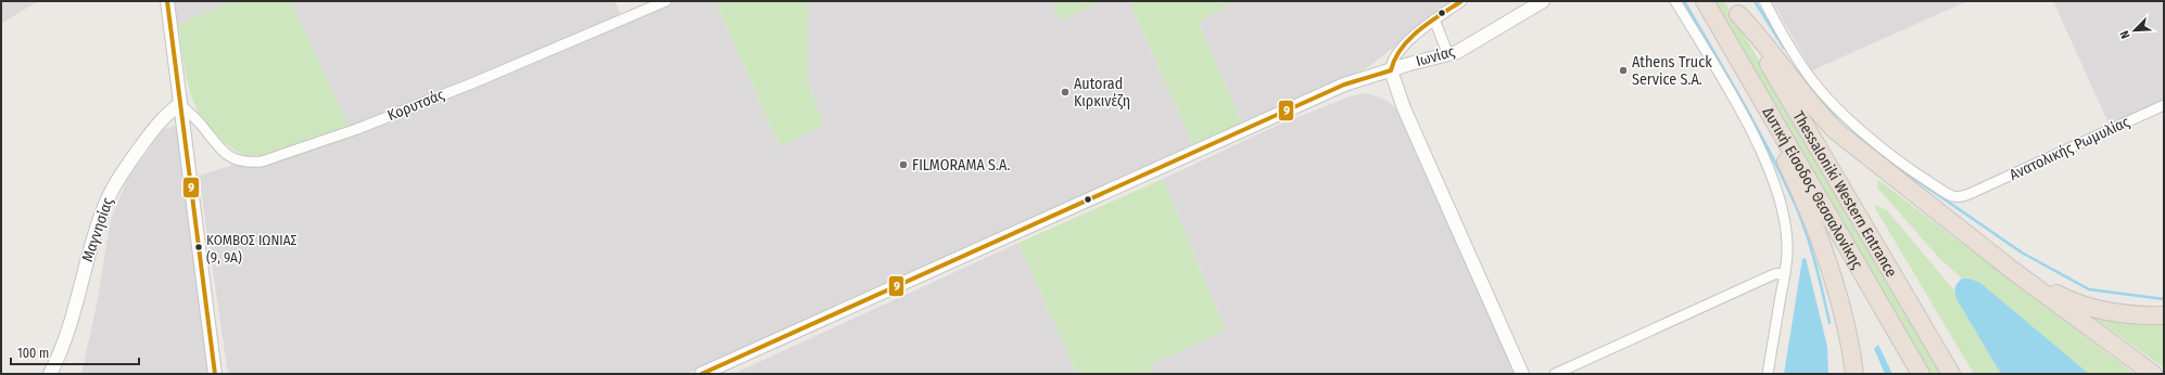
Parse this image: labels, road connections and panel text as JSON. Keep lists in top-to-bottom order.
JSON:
{
  "streets": {
    "highway": ["Δυτική Είσοδος Θεσσαλονίκης", "Thessaloniki Western Entrance"],
    "street": [
      "Ιωνίας",
      "Κορυτσάς",
      "Ανατολικής Ρωμυλίας",
      "Μαγνησίας"
    ]
  },
  "crossings": [
    ["Κορυτσάς", "Μαγνησίας"]
  ],
  "places": [
    "Athens Truck Service S.A.",
    "Autorad Κιρκινέζη",
    "FILMORAMA S.A.",
    "ΚΟΜΒΟΣ ΙΩΝΙΑΣ (9, 9Α)"
  ],
  "lines": ["transit line 9"],
  "scale_bar": "100 m",
  "north": "bottom left"
}
